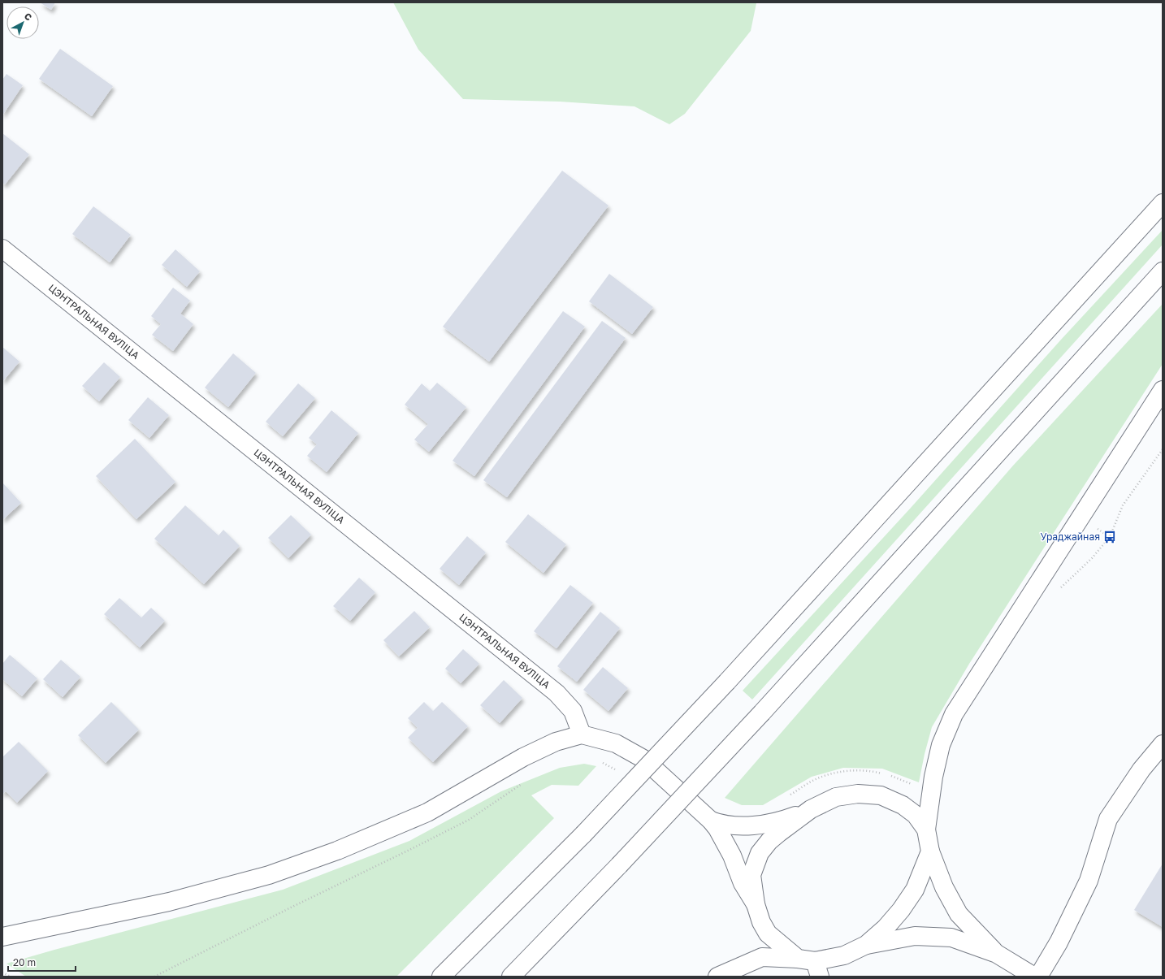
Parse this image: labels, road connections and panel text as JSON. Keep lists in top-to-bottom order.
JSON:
{
  "streets": {
    "main road": ["ЦЭНТРАЛЬНАЯ ВУЛІЦА"]
  },
  "places": {
    "bus stop": ["Ураджайная"]
  },
  "scale_bar": "20 m",
  "north": "top right"
}
